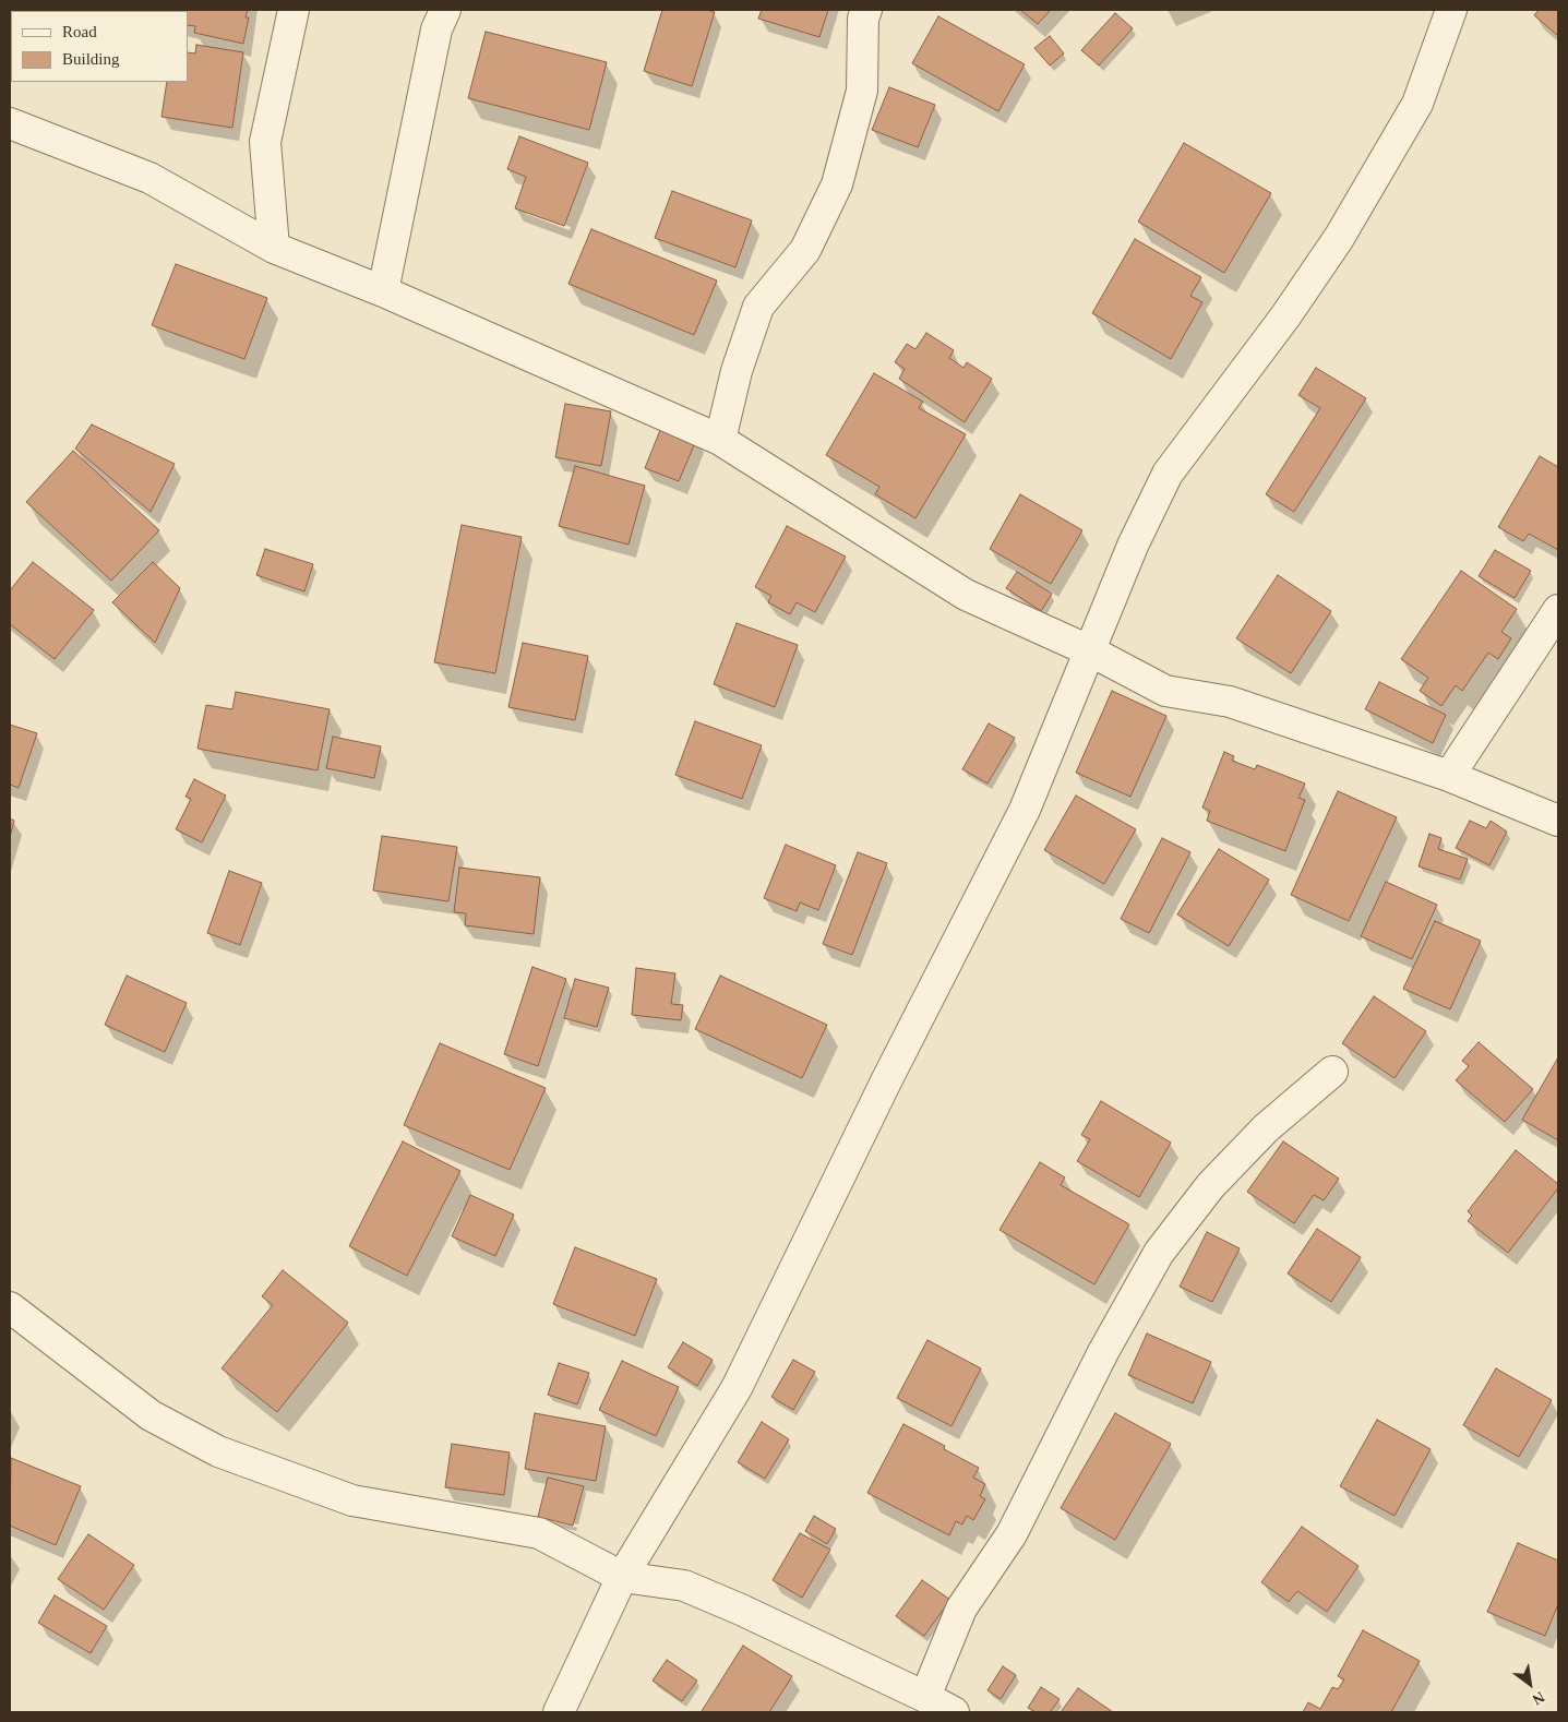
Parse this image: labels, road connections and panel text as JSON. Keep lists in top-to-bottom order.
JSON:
{
  "legend": ["Road", "Building"],
  "north": "bottom right"
}
